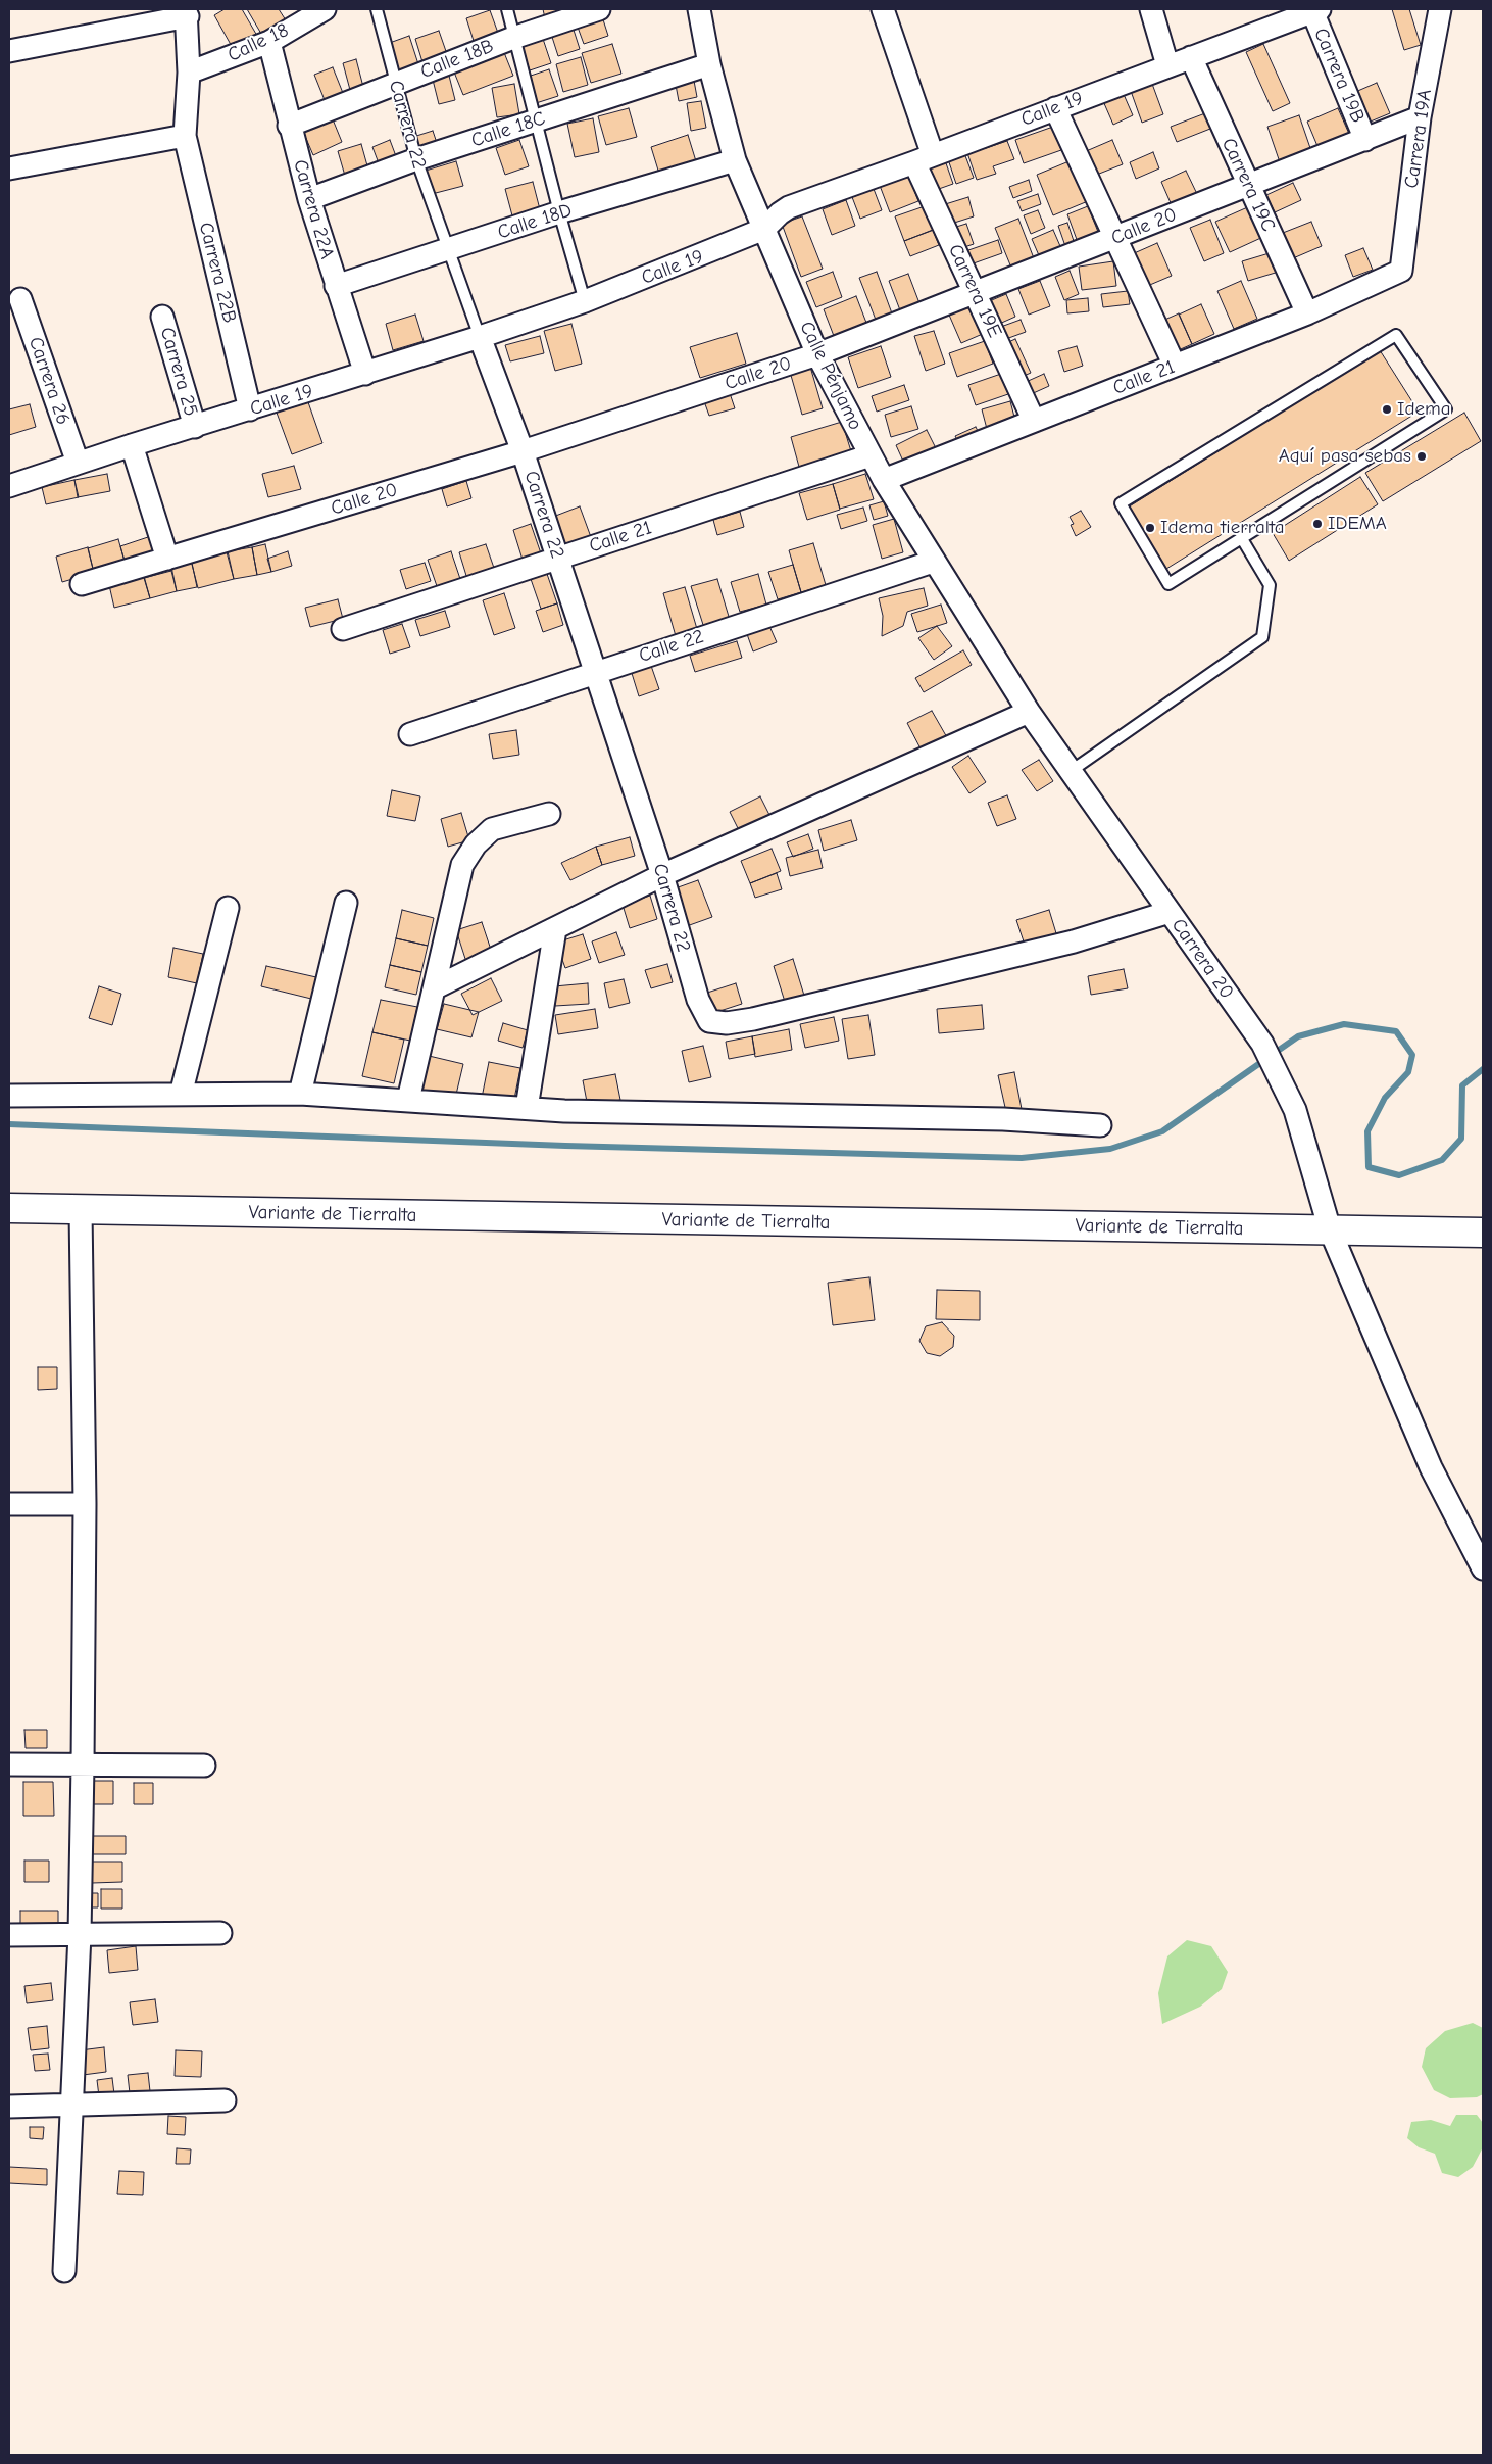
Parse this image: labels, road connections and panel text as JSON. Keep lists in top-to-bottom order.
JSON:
{
  "streets": {
    "main road": ["Variante de Tierralta"],
    "street": [
      "Calle 18",
      "Calle 18B",
      "Carrera 19B",
      "Calle 19",
      "Carrera 22",
      "Calle 18C",
      "Carrera 19A",
      "Carrera 19C",
      "Carrera 22A",
      "Calle 18D",
      "Calle 20",
      "Carrera 22B",
      "Carrera 19E",
      "Carrera 25",
      "Calle Pénjamo",
      "Calle 21",
      "Carrera 26",
      "Calle 22",
      "Carrera 20"
    ]
  },
  "crossings": [
    ["Calle 18", "Carrera 22A"],
    ["Calle 18", "Carrera 22B"],
    ["Calle 18B", "Carrera 22"],
    ["Calle 18B", "Carrera 22A"],
    ["Carrera 19B", "Calle 19"],
    ["Carrera 19B", "Calle 20"],
    ["Calle 19", "Carrera 22"],
    ["Calle 19", "Carrera 19C"],
    ["Calle 19", "Carrera 22A"],
    ["Calle 19", "Carrera 22B"],
    ["Calle 19", "Carrera 19E"],
    ["Calle 19", "Carrera 25"],
    ["Calle 19", "Calle Pénjamo"],
    ["Calle 19", "Carrera 26"],
    ["Carrera 22", "Calle 18C"],
    ["Carrera 22", "Calle 18D"],
    ["Carrera 22", "Calle 20"],
    ["Carrera 22", "Calle 21"],
    ["Carrera 22", "Calle 22"],
    ["Carrera 22", "Carrera 20"],
    ["Calle 18C", "Carrera 22A"],
    ["Calle 18C", "Calle Pénjamo"],
    ["Carrera 19A", "Calle 20"],
    ["Carrera 19A", "Calle 21"],
    ["Carrera 19C", "Calle 20"],
    ["Carrera 19C", "Calle 21"],
    ["Carrera 22A", "Calle 18D"],
    ["Calle 18D", "Calle Pénjamo"],
    ["Calle 20", "Carrera 19E"],
    ["Calle 20", "Calle Pénjamo"],
    ["Carrera 19E", "Calle 21"],
    ["Calle Pénjamo", "Calle 21"],
    ["Calle Pénjamo", "Calle 22"],
    ["Calle Pénjamo", "Carrera 20"],
    ["Carrera 20", "Variante de Tierralta"]
  ],
  "places": [
    "Idema",
    "Aquí pasa sebas",
    "IDEMA",
    "Idema tierralta"
  ]
}
